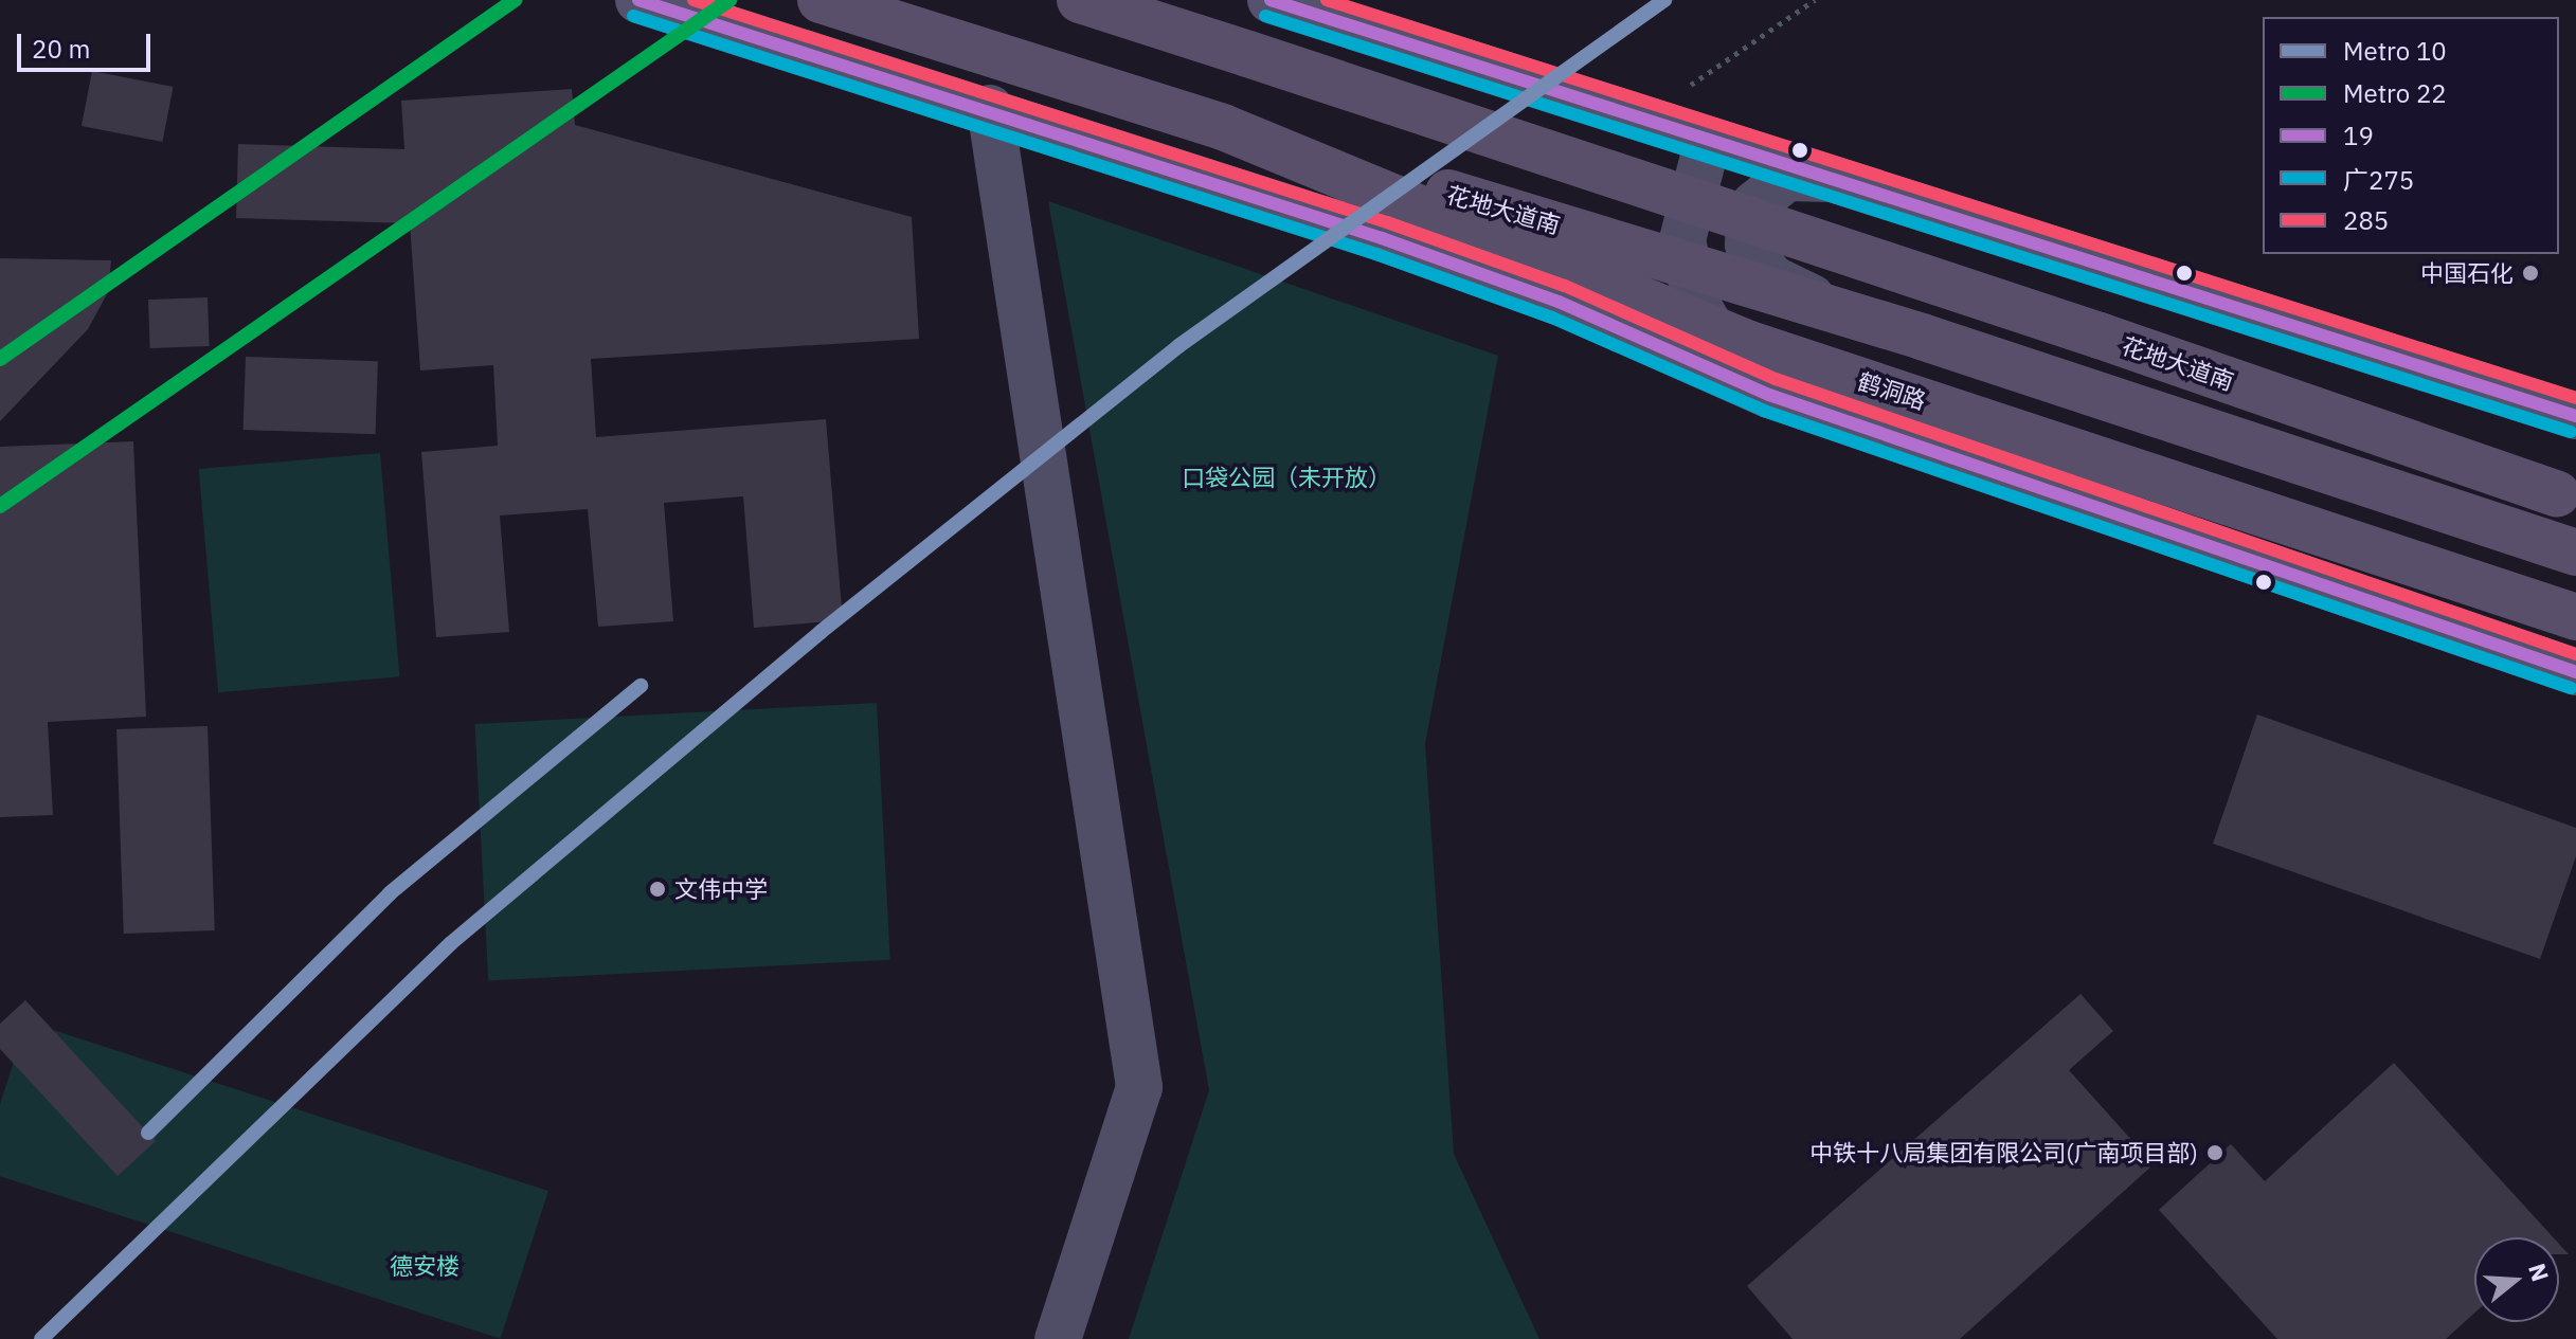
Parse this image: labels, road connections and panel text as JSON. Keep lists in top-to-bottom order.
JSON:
{
  "streets": {
    "main road": ["花地大道南", "鹤洞路"]
  },
  "crossings": [
    ["花地大道南", "鹤洞路"]
  ],
  "parks": ["口袋公园（未开放）", "德安楼"],
  "places": ["中国石化", "文伟中学", "中铁十八局集团有限公司(广南项目部)"],
  "lines": [
    "metro line 10",
    "metro line 22",
    "transit line 19",
    "transit line 285",
    "transit line 广275"
  ],
  "legend": [
    "Metro 10",
    "Metro 22",
    "19",
    "广275",
    "285"
  ],
  "scale_bar": "20 m",
  "north": "right"
}
